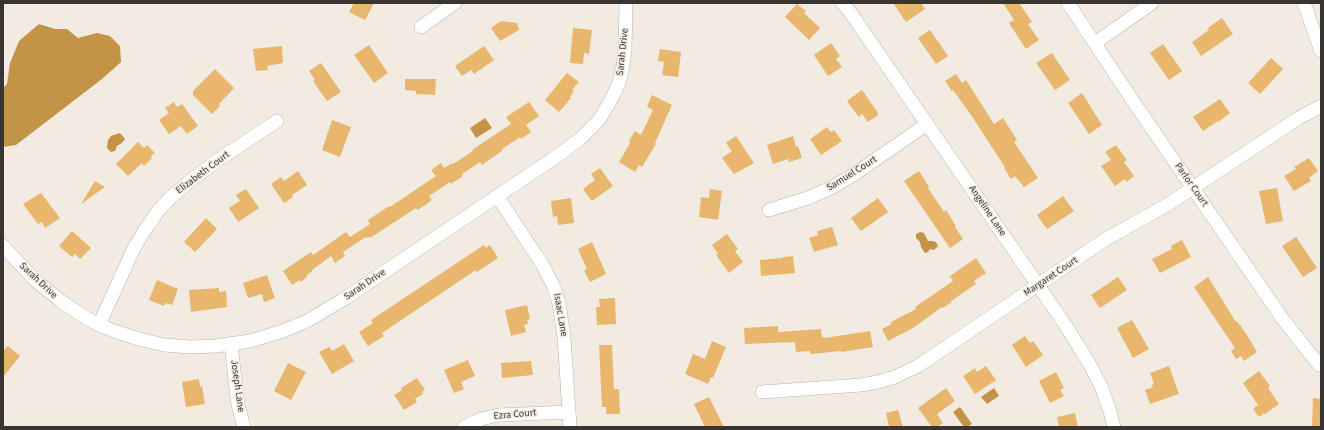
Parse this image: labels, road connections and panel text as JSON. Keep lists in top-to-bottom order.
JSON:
{
  "streets": {
    "street": [
      "Sarah Drive",
      "Elizabeth Court",
      "Samuel Court",
      "Parlor Court",
      "Angeline Lane",
      "Margaret Court",
      "Isaac Lane",
      "Joseph Lane",
      "Ezra Court"
    ]
  },
  "crossings": [
    ["Sarah Drive", "Elizabeth Court"],
    ["Sarah Drive", "Isaac Lane"],
    ["Sarah Drive", "Joseph Lane"],
    ["Samuel Court", "Angeline Lane"],
    ["Parlor Court", "Margaret Court"],
    ["Angeline Lane", "Margaret Court"],
    ["Isaac Lane", "Ezra Court"]
  ]
}
